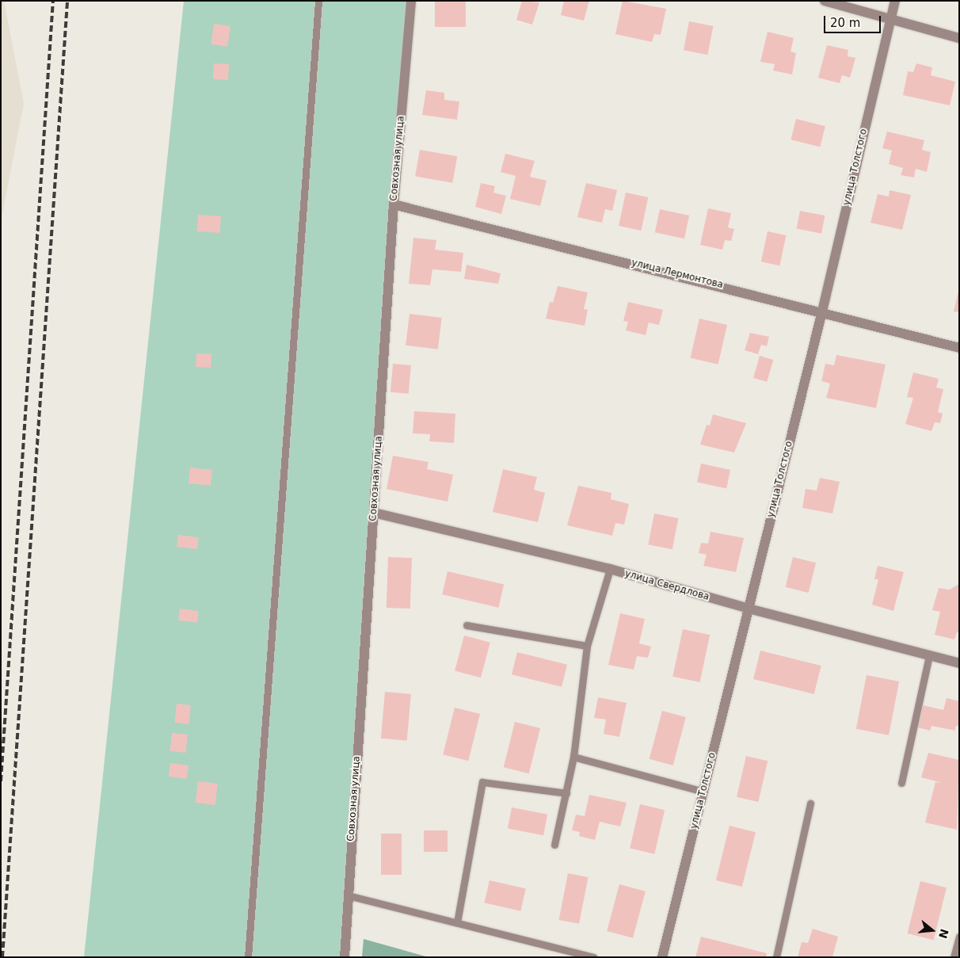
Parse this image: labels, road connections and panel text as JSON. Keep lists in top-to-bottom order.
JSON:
{
  "streets": {
    "street": [
      "Совхозная улица",
      "улица Толстого",
      "улица Лермонтова",
      "улица Свердлова"
    ]
  },
  "crossings": [
    ["Совхозная улица", "улица Лермонтова"],
    ["Совхозная улица", "улица Свердлова"],
    ["улица Толстого", "улица Лермонтова"],
    ["улица Толстого", "улица Свердлова"]
  ],
  "scale_bar": "20 m",
  "north": "right"
}
